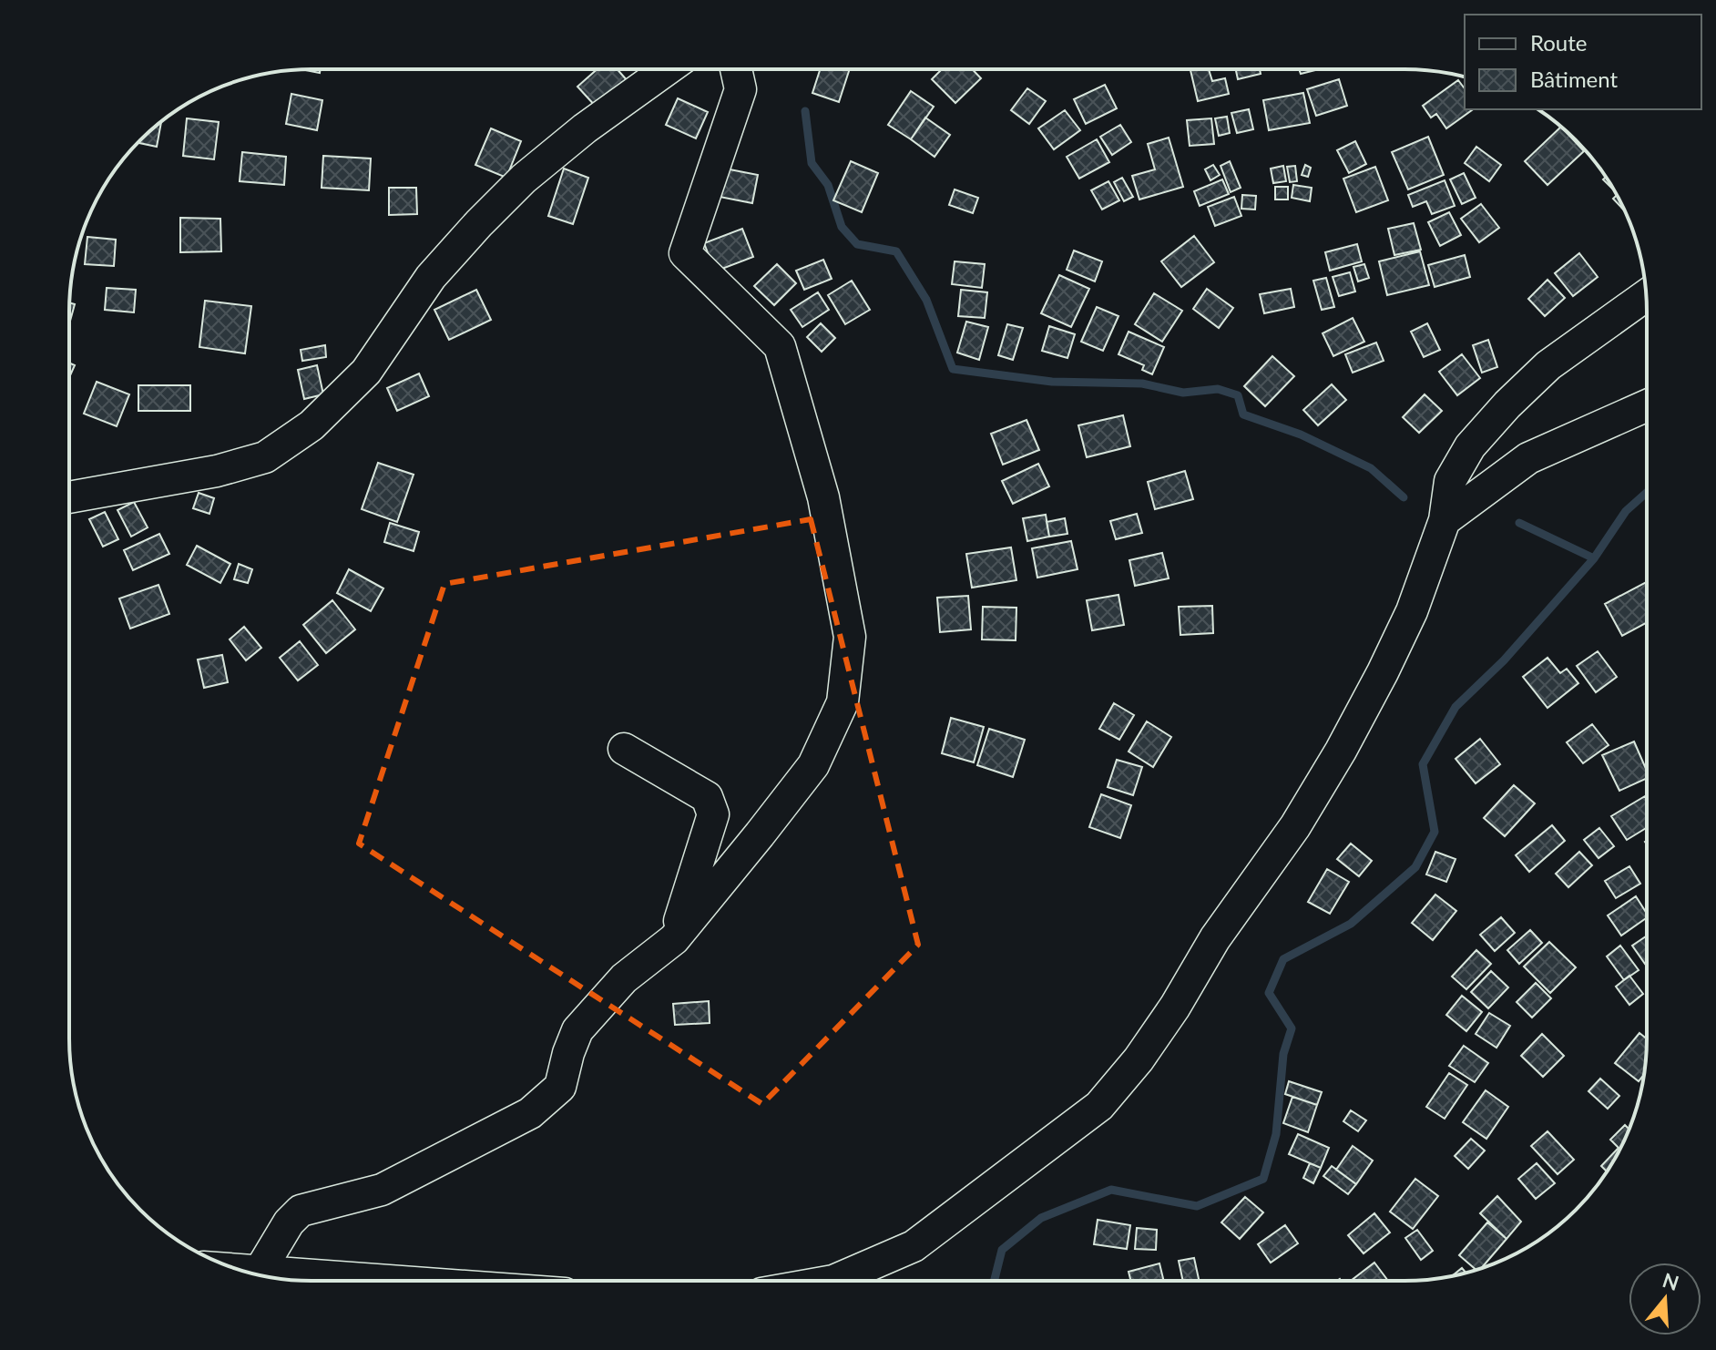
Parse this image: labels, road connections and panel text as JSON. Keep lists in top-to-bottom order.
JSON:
{
  "legend": ["Route", "Bâtiment"],
  "north": "top"
}
